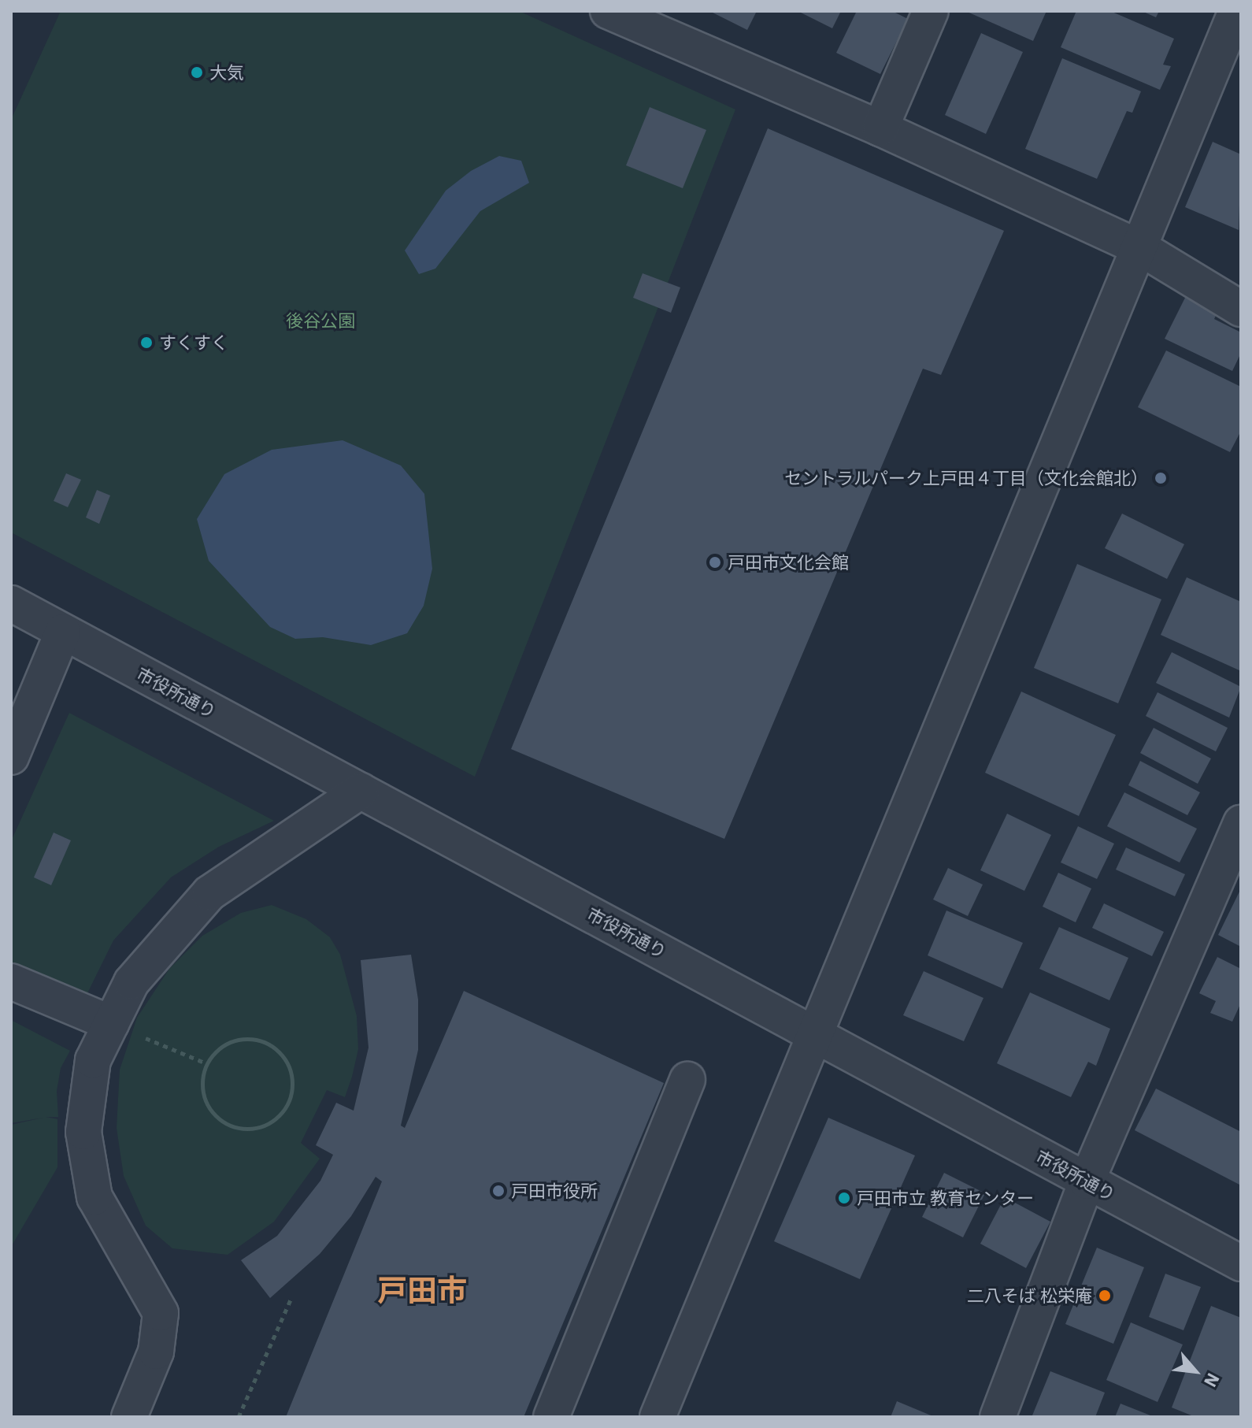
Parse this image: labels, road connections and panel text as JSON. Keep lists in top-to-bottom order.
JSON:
{
  "streets": {
    "street": ["市役所通り"]
  },
  "districts": ["戸田市"],
  "parks": ["後谷公園"],
  "places": [
    "大気",
    "すくすく",
    "セントラルパーク上戸田４丁目（文化会館北）",
    "戸田市文化会館",
    "戸田市役所",
    "戸田市立 教育センター",
    "二八そば 松栄庵"
  ],
  "north": "bottom right"
}
